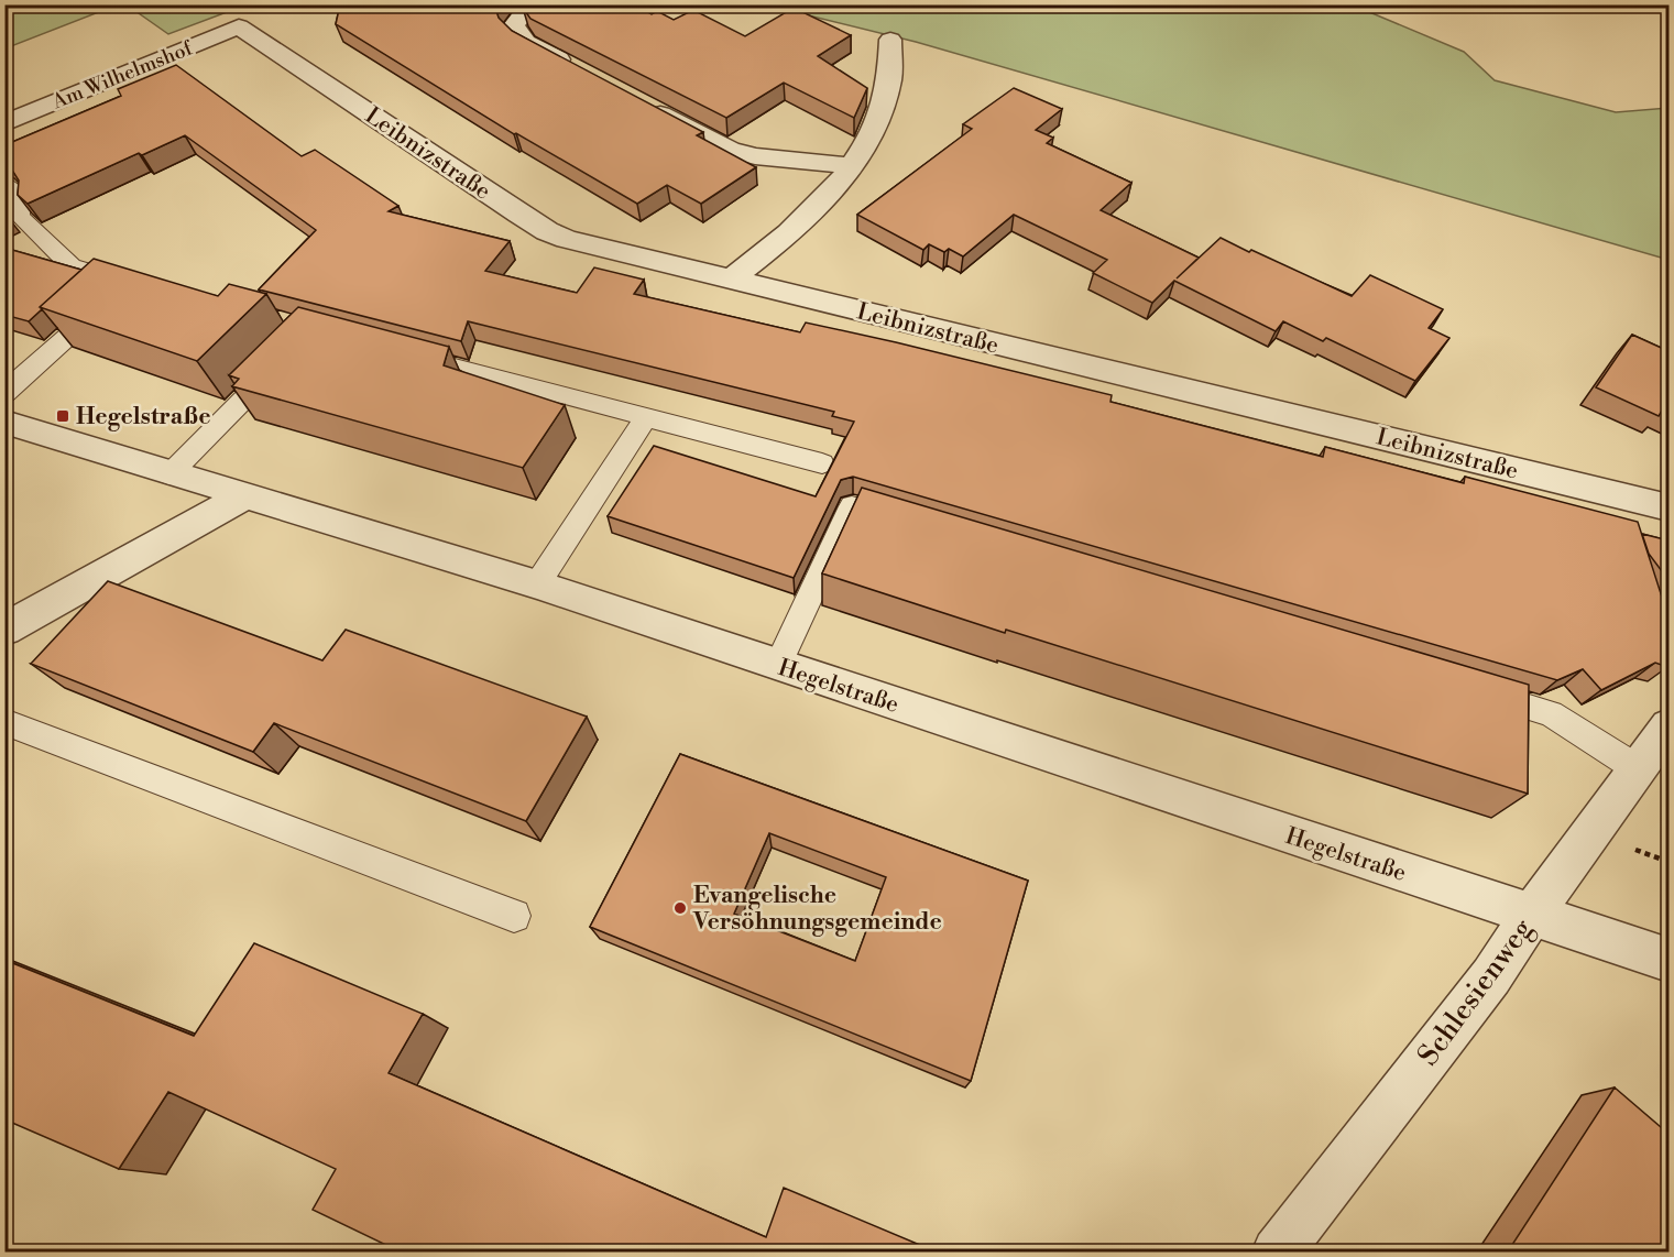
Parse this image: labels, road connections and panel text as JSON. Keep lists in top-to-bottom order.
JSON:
{
  "streets": {
    "street": [
      "Am Wilhelmshof",
      "Leibnizstraße",
      "Hegelstraße",
      "Schlesienweg"
    ]
  },
  "crossings": [
    ["Am Wilhelmshof", "Leibnizstraße"],
    ["Hegelstraße", "Schlesienweg"]
  ],
  "places": {
    "transit": ["Hegelstraße"],
    "other": ["Evangelische Versöhnungsgemeinde"]
  }
}
